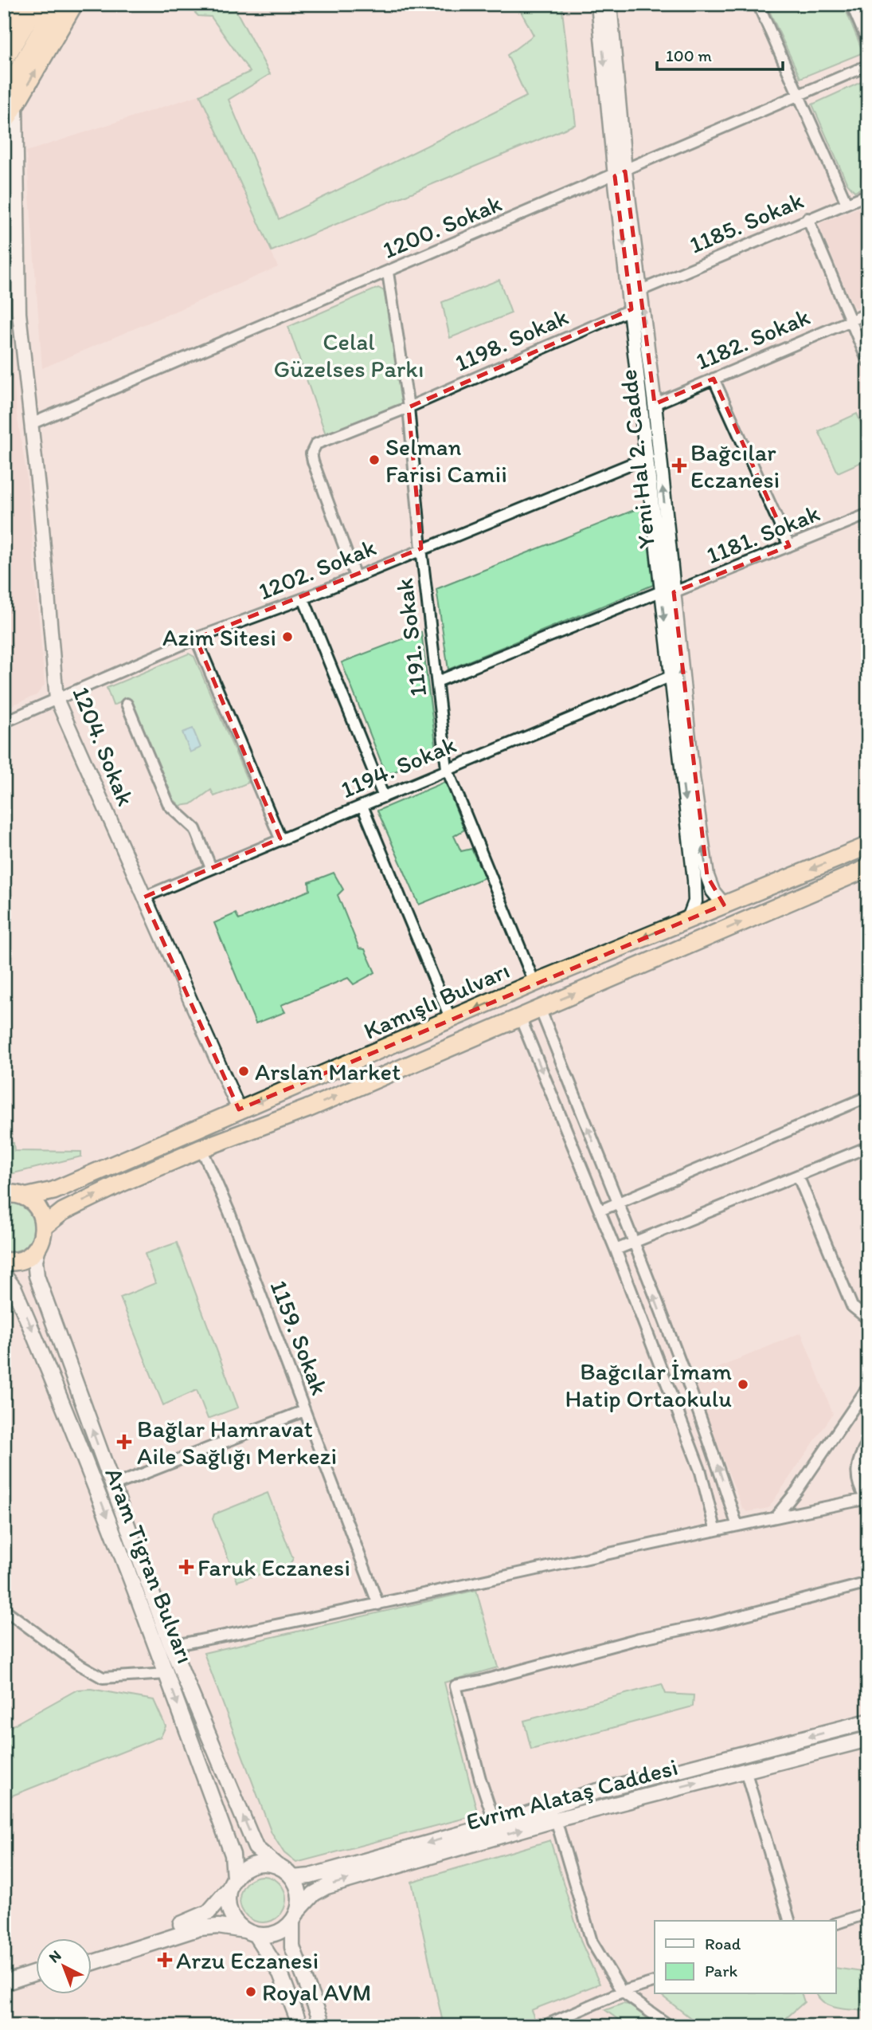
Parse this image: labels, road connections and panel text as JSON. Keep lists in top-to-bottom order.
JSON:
{
  "streets": {
    "highway": ["Kamışlı Bulvarı"],
    "main road": ["Aram Tigran Bulvarı", "Evrim Alataş Caddesi"],
    "street": [
      "1185. Sokak",
      "1200. Sokak",
      "1182. Sokak",
      "1198. Sokak",
      "Yeni Hal 2. Cadde",
      "1181. Sokak",
      "1202. Sokak",
      "1191. Sokak",
      "1204. Sokak",
      "1194. Sokak",
      "1159. Sokak"
    ]
  },
  "crossings": [
    ["1185. Sokak", "Yeni Hal 2. Cadde"],
    ["1200. Sokak", "Yeni Hal 2. Cadde"],
    ["1200. Sokak", "1191. Sokak"],
    ["1200. Sokak", "1204. Sokak"],
    ["1182. Sokak", "Yeni Hal 2. Cadde"],
    ["1198. Sokak", "1202. Sokak"],
    ["1198. Sokak", "1191. Sokak"],
    ["Yeni Hal 2. Cadde", "1181. Sokak"],
    ["Yeni Hal 2. Cadde", "Kamışlı Bulvarı"],
    ["1181. Sokak", "1191. Sokak"],
    ["1202. Sokak", "1191. Sokak"],
    ["1202. Sokak", "1204. Sokak"],
    ["1191. Sokak", "1194. Sokak"],
    ["1191. Sokak", "Kamışlı Bulvarı"],
    ["1204. Sokak", "1194. Sokak"],
    ["1204. Sokak", "Kamışlı Bulvarı"],
    ["Kamışlı Bulvarı", "1159. Sokak"],
    ["Aram Tigran Bulvarı", "Evrim Alataş Caddesi"]
  ],
  "parks": ["Celal Güzelses Parkı"],
  "places": {
    "other": [
      "Selman Farisi Camii",
      "Azim Sitesi",
      "Arslan Market",
      "Bağcılar İmam Hatip Ortaokulu",
      "Royal AVM"
    ],
    "health": [
      "Bağcılar Eczanesi",
      "Bağlar Hamravat Aile Sağlığı Merkezi",
      "Faruk Eczanesi",
      "Arzu Eczanesi"
    ]
  },
  "legend": ["Road", "Park"],
  "scale_bar": "100 m",
  "north": "top left"
}
